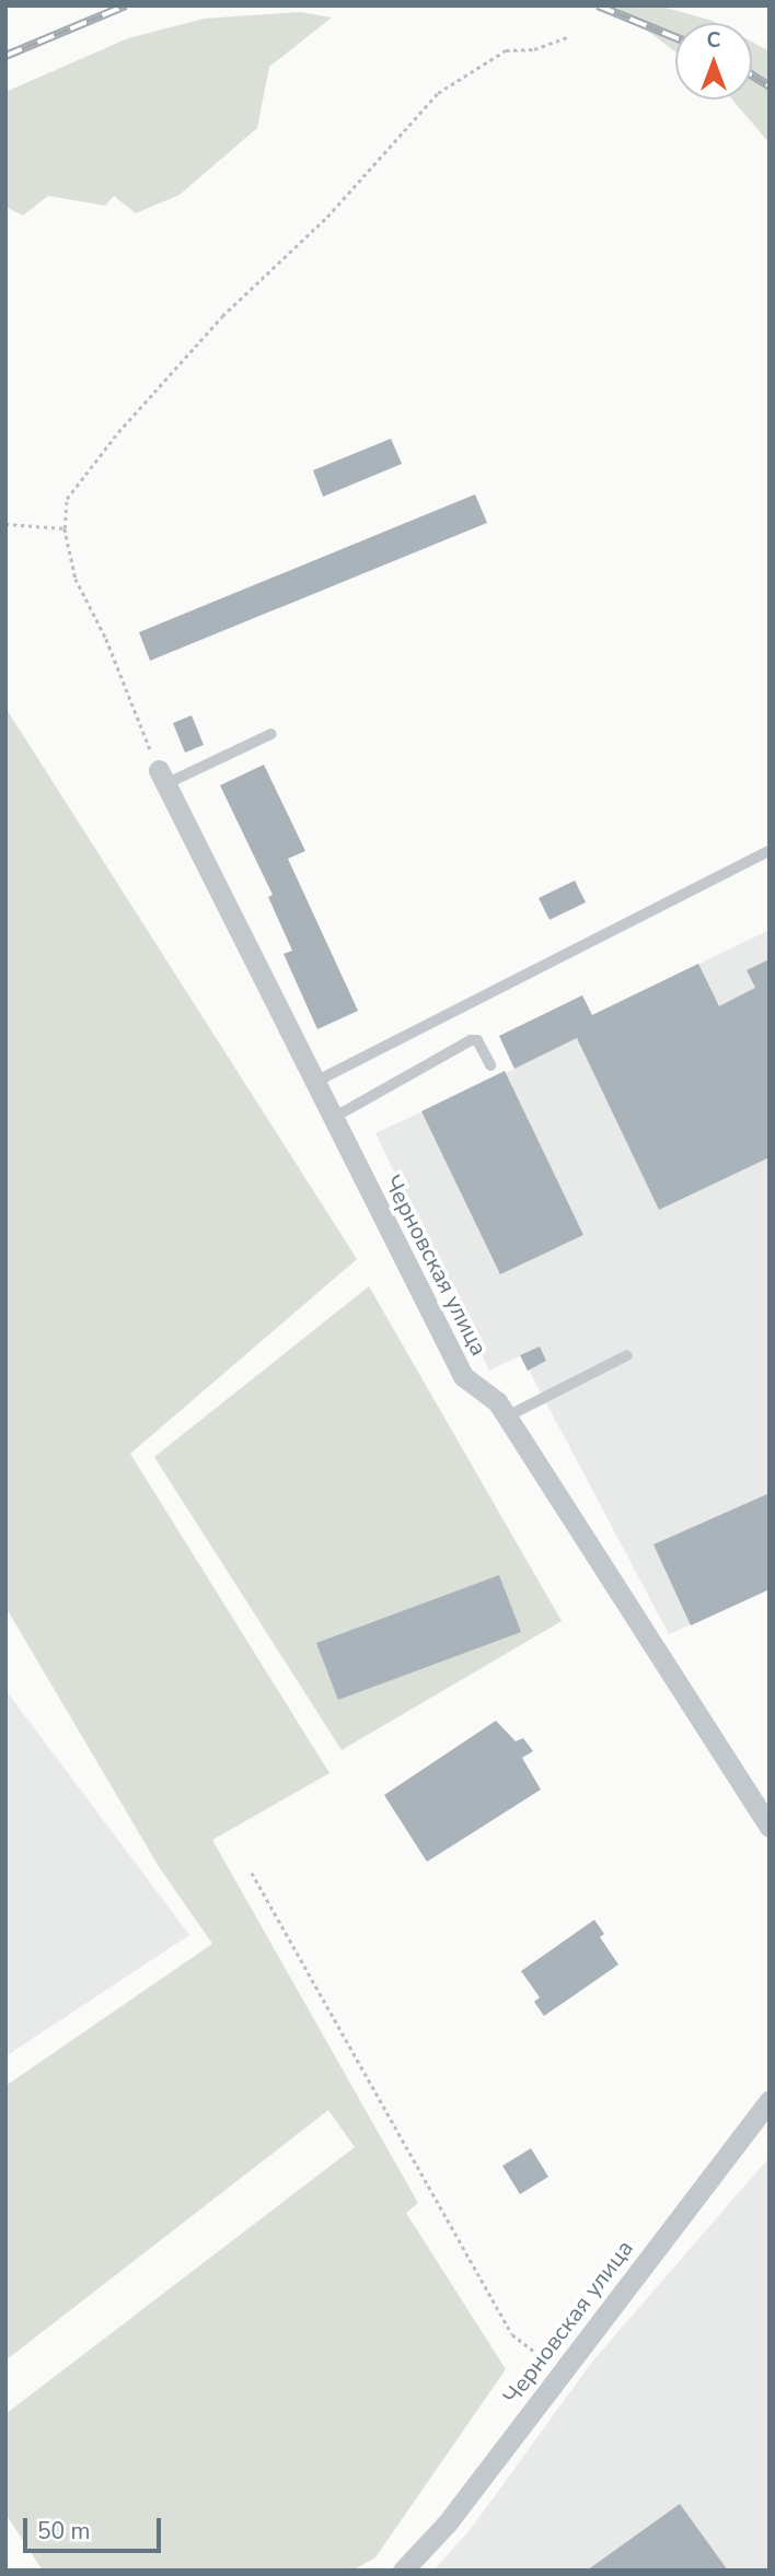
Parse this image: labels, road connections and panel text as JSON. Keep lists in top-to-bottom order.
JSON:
{
  "streets": {
    "street": ["Черновская улица"]
  },
  "scale_bar": "50 m",
  "north": "top"
}
